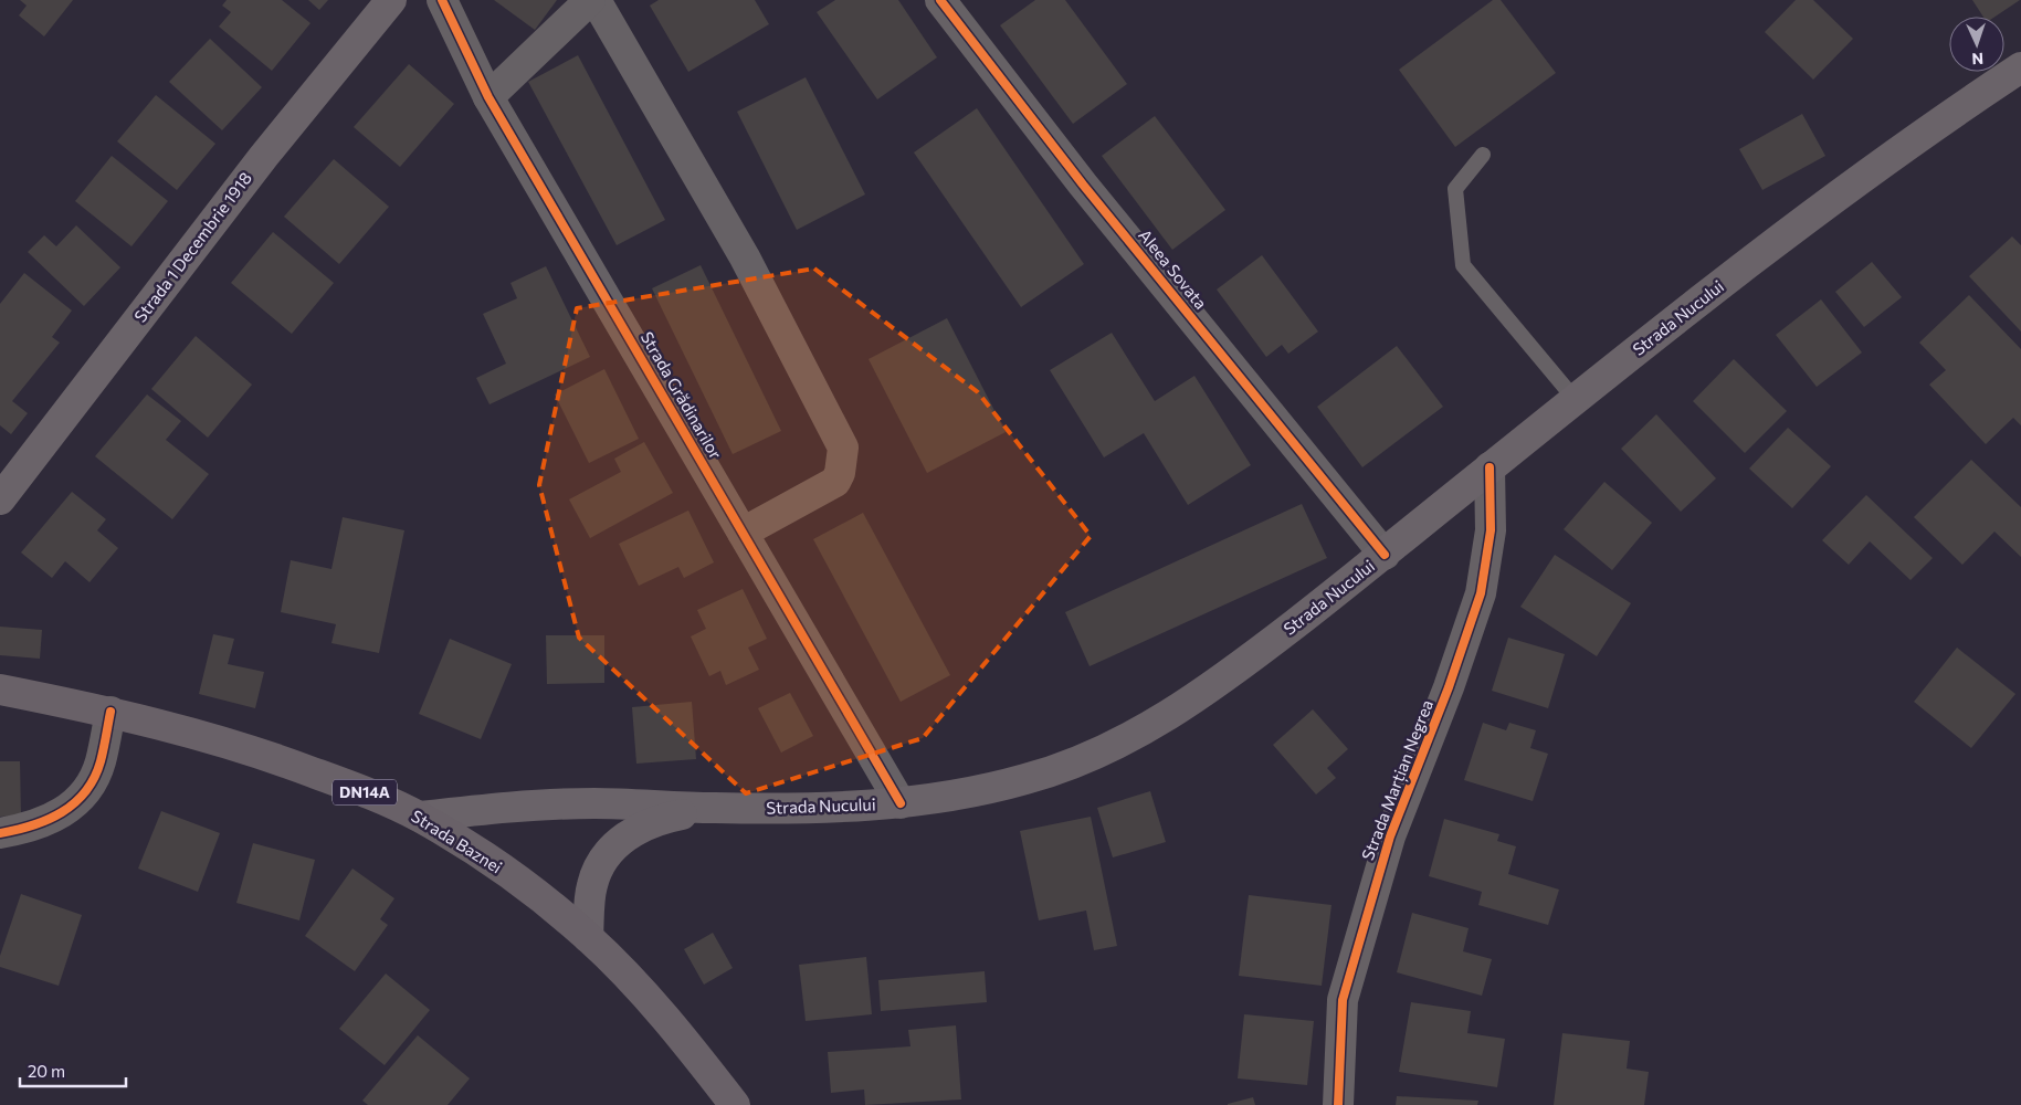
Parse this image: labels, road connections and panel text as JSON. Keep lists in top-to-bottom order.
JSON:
{
  "streets": {
    "main road": [
      "Strada 1 Decembrie 1918",
      "Strada Nucului",
      "DN14A",
      "Strada Baznei"
    ],
    "street": ["Aleea Sovata", "Strada Grădinarilor", "Strada Marțian Negrea"]
  },
  "crossings": [
    ["Aleea Sovata", "Strada Nucului"],
    ["Strada Nucului", "Strada Grădinarilor"],
    ["Strada Nucului", "Strada Marțian Negrea"],
    ["Strada Nucului", "Strada Baznei"]
  ],
  "scale_bar": "20 m",
  "north": "bottom"
}
